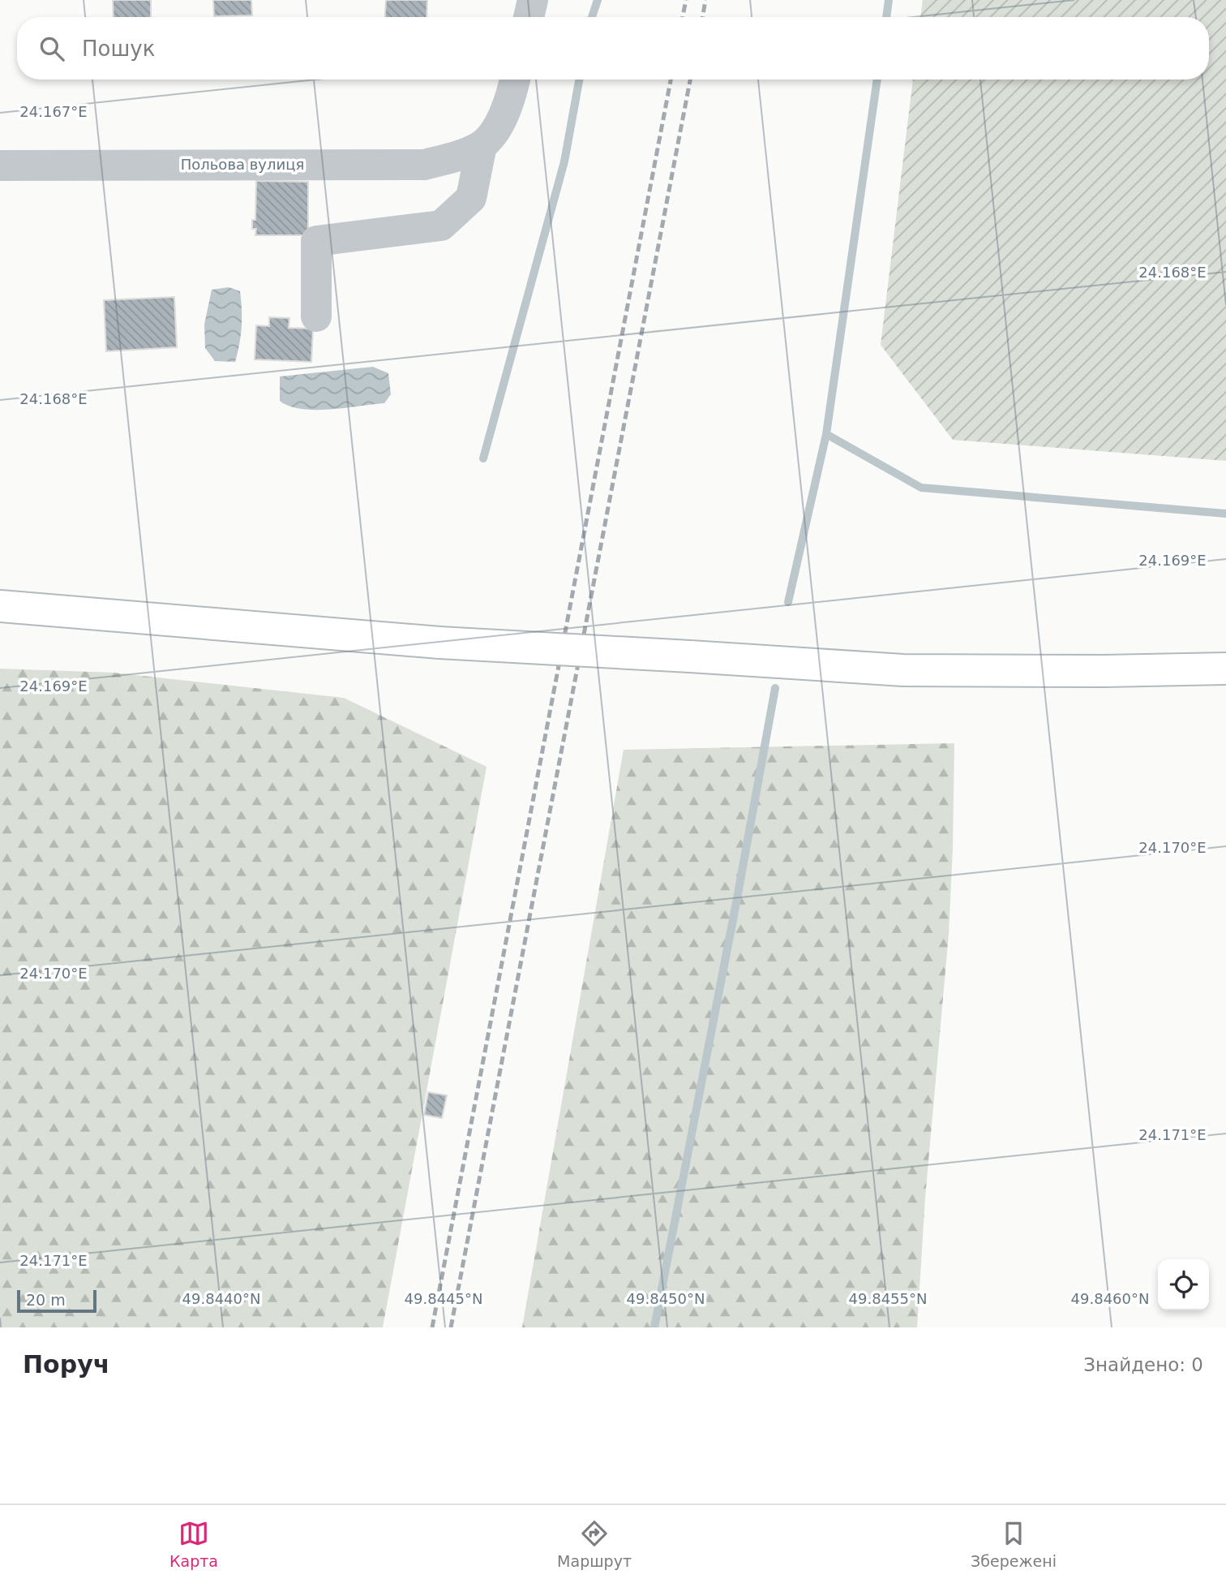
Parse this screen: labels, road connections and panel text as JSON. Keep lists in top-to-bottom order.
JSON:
{
  "streets": {
    "street": ["Польова вулиця"]
  },
  "scale_bar": "20 m",
  "page": {
    "search": "Пошук",
    "scale": "20 m",
    "heading": ["Поруч", "Знайдено: 0"],
    "nav": ["Карта", "Маршрут", "Збережені"]
  },
  "coordinates": [
    "24.167°E",
    "24.168°E",
    "24.169°E",
    "24.170°E",
    "24.171°E",
    "49.8440°N",
    "49.8445°N",
    "49.8450°N",
    "49.8455°N",
    "49.8460°N"
  ]
}
